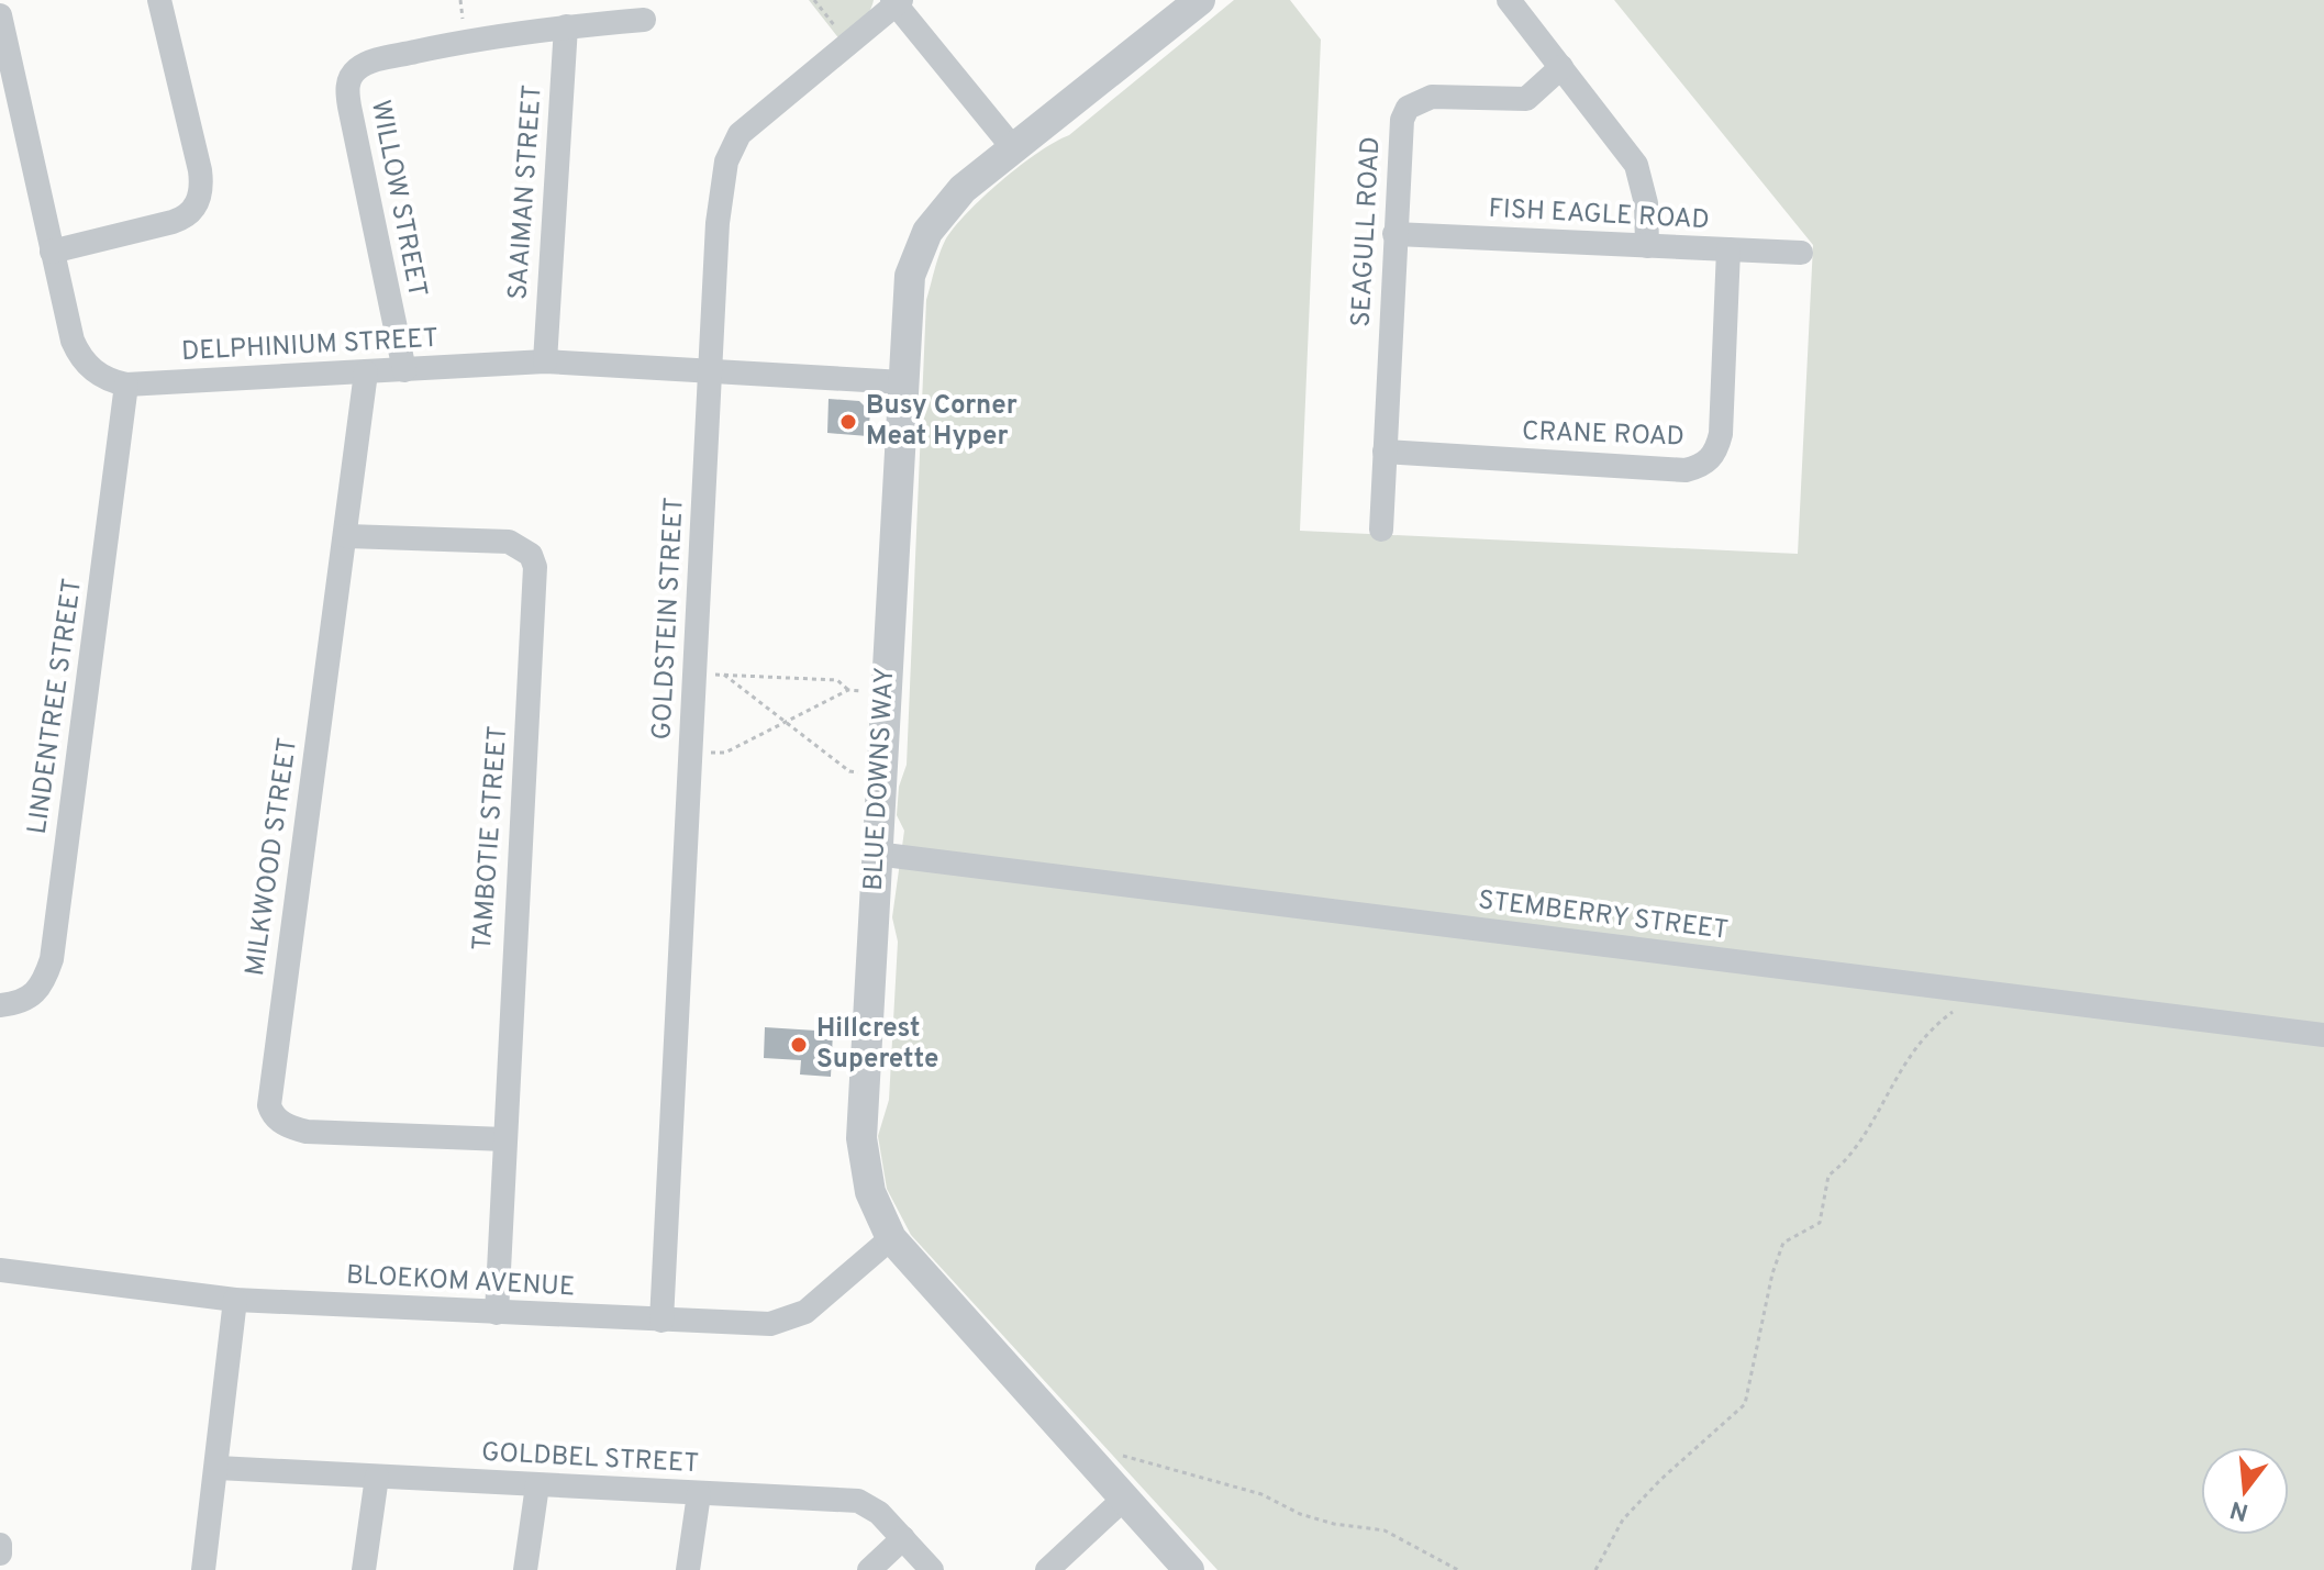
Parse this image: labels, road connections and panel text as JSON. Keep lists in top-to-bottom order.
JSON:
{
  "streets": {
    "street": [
      "SAAIMAN STREET",
      "WILLOW STREET",
      "FISH EAGLE ROAD",
      "SEAGULL ROAD",
      "DELPHINIUM STREET",
      "CRANE ROAD",
      "GOLDSTEIN STREET",
      "LINDENTREE STREET",
      "BLUE DOWNS WAY",
      "TAMBOTIE STREET",
      "MILKWOOD STREET",
      "STEMBERRY STREET",
      "BLOEKOM AVENUE",
      "GOLDBEL STREET"
    ]
  },
  "crossings": [
    ["SAAIMAN STREET", "WILLOW STREET"],
    ["SAAIMAN STREET", "DELPHINIUM STREET"],
    ["WILLOW STREET", "DELPHINIUM STREET"],
    ["FISH EAGLE ROAD", "SEAGULL ROAD"],
    ["FISH EAGLE ROAD", "CRANE ROAD"],
    ["SEAGULL ROAD", "CRANE ROAD"],
    ["DELPHINIUM STREET", "GOLDSTEIN STREET"],
    ["DELPHINIUM STREET", "LINDENTREE STREET"],
    ["DELPHINIUM STREET", "BLUE DOWNS WAY"],
    ["DELPHINIUM STREET", "MILKWOOD STREET"],
    ["GOLDSTEIN STREET", "BLOEKOM AVENUE"],
    ["BLUE DOWNS WAY", "STEMBERRY STREET"],
    ["BLUE DOWNS WAY", "BLOEKOM AVENUE"],
    ["TAMBOTIE STREET", "MILKWOOD STREET"],
    ["TAMBOTIE STREET", "BLOEKOM AVENUE"]
  ],
  "places": ["Busy Corner Meat Hyper", "Hillcrest Superette"],
  "north": "bottom"
}
